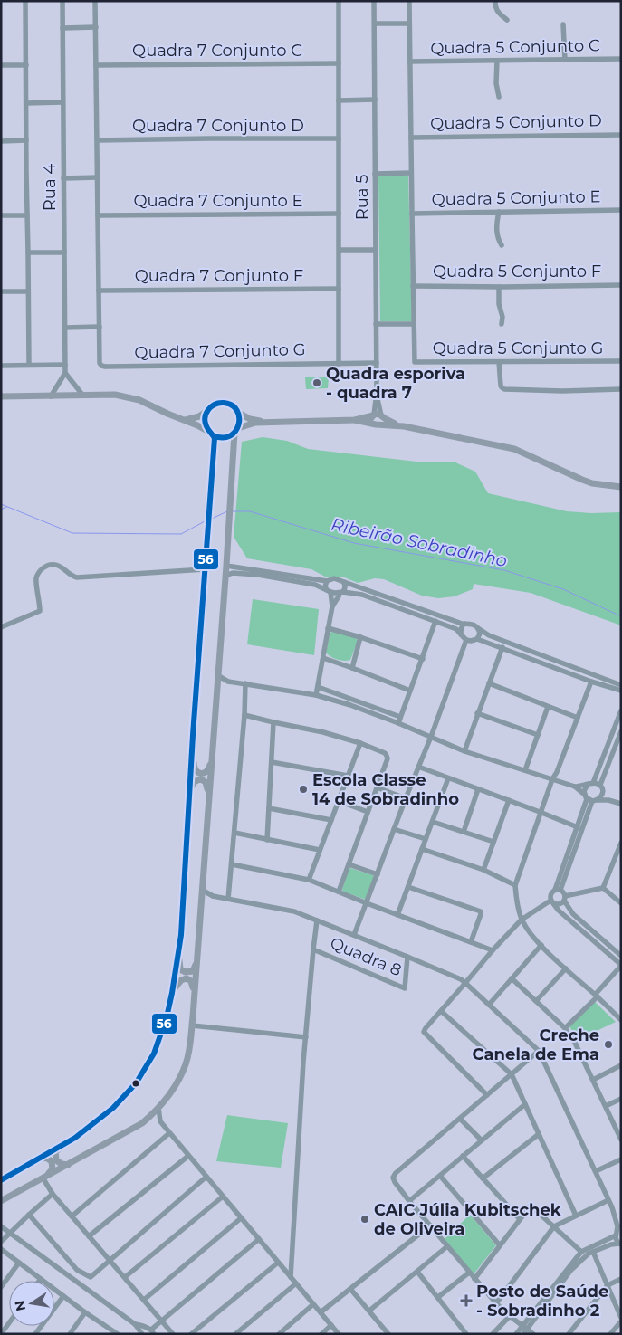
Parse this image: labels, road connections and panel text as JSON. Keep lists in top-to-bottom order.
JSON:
{
  "streets": {
    "street": [
      "Quadra 5 Conjunto C",
      "Quadra 7 Conjunto C",
      "Quadra 5 Conjunto D",
      "Quadra 7 Conjunto D",
      "Rua 4",
      "Rua 5",
      "Quadra 5 Conjunto E",
      "Quadra 7 Conjunto E",
      "Quadra 5 Conjunto F",
      "Quadra 7 Conjunto F",
      "Quadra 5 Conjunto G",
      "Quadra 7 Conjunto G",
      "Quadra 8"
    ]
  },
  "crossings": [
    ["Rua 5", "Quadra 7 Conjunto G"]
  ],
  "water": ["Ribeirão Sobradinho"],
  "places": {
    "other": [
      "Quadra esporiva - quadra 7",
      "Escola Classe 14 de Sobradinho",
      "Creche Canela de Ema",
      "CAIC Júlia Kubitschek de Oliveira"
    ],
    "health": ["Posto de Saúde - Sobradinho 2"]
  },
  "lines": ["transit line 56"],
  "north": "left"
}
